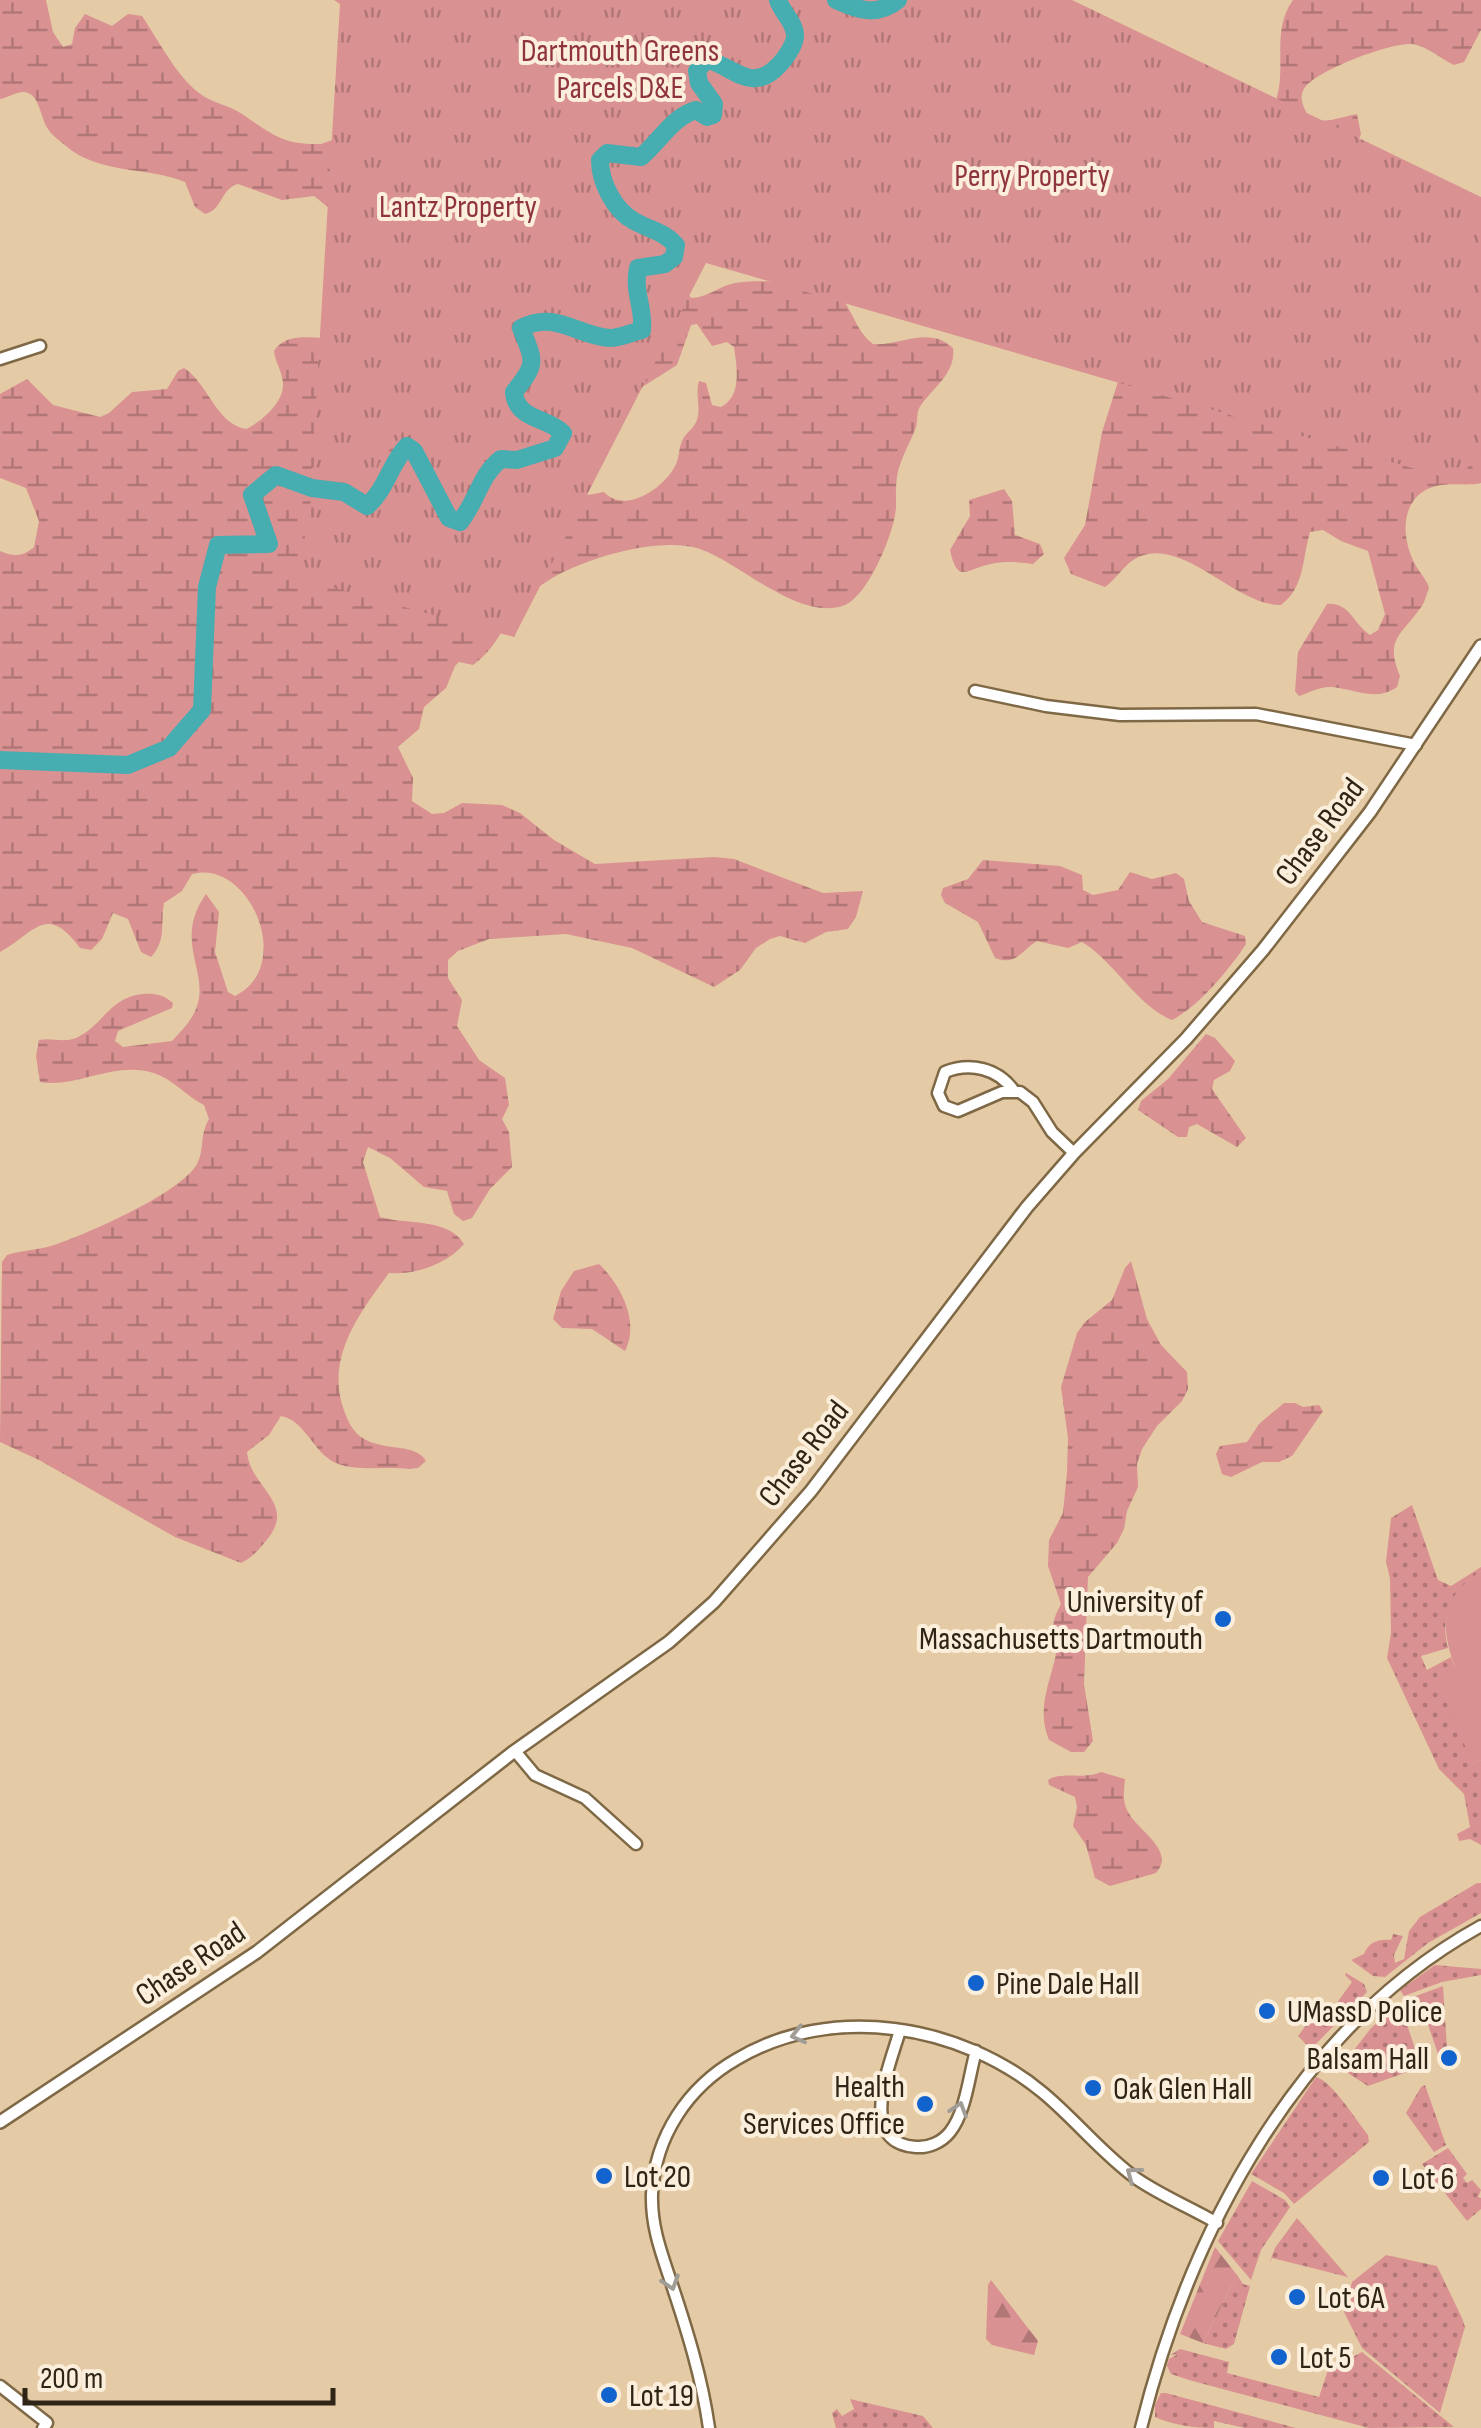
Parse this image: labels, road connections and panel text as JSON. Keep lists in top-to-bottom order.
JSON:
{
  "streets": {
    "street": ["Chase Road"]
  },
  "parks": ["Dartmouth Greens Parcels D&E", "Perry Property", "Lantz Property"],
  "places": [
    "University of Massachusetts Dartmouth",
    "Pine Dale Hall",
    "UMassD Police",
    "Balsam Hall",
    "Oak Glen Hall",
    "Health Services Office",
    "Lot 20",
    "Lot 6",
    "Lot 6A",
    "Lot 5",
    "Lot 19"
  ],
  "scale_bar": "200 m"
}
